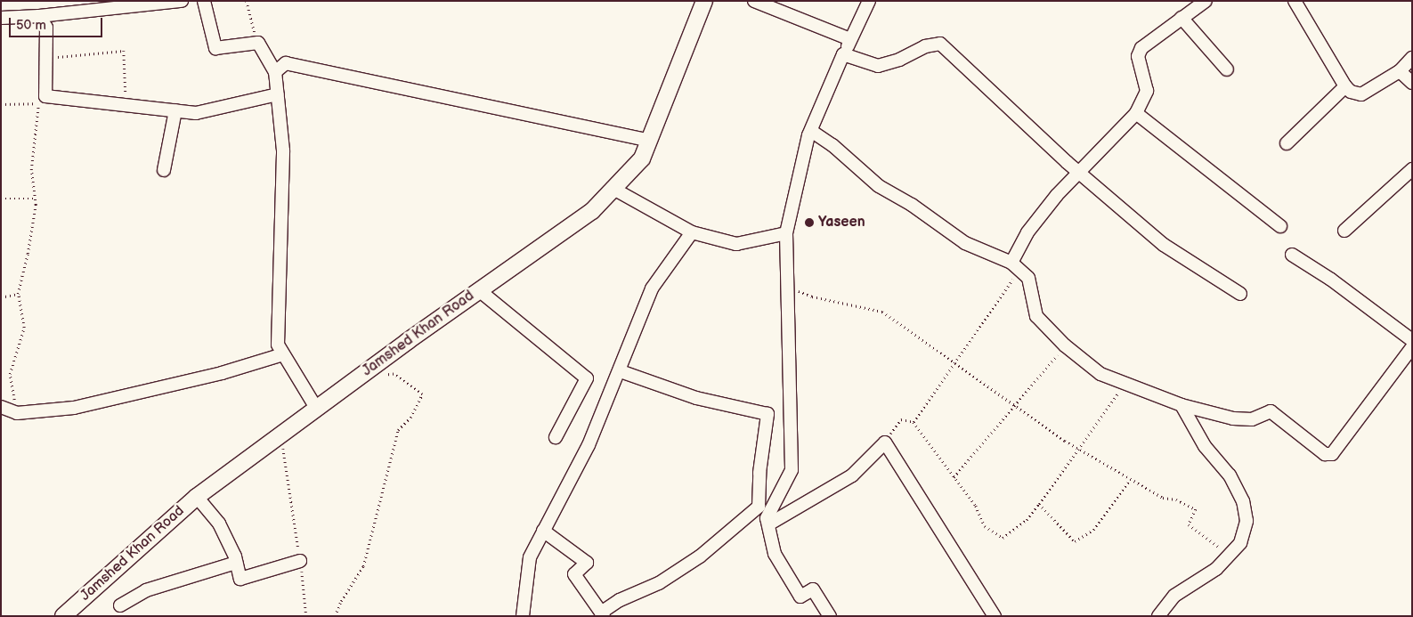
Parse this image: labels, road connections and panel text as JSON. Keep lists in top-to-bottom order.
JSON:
{
  "streets": {
    "street": ["Jamshed Khan Road"]
  },
  "places": ["Yaseen"],
  "scale_bar": "50 m"
}
